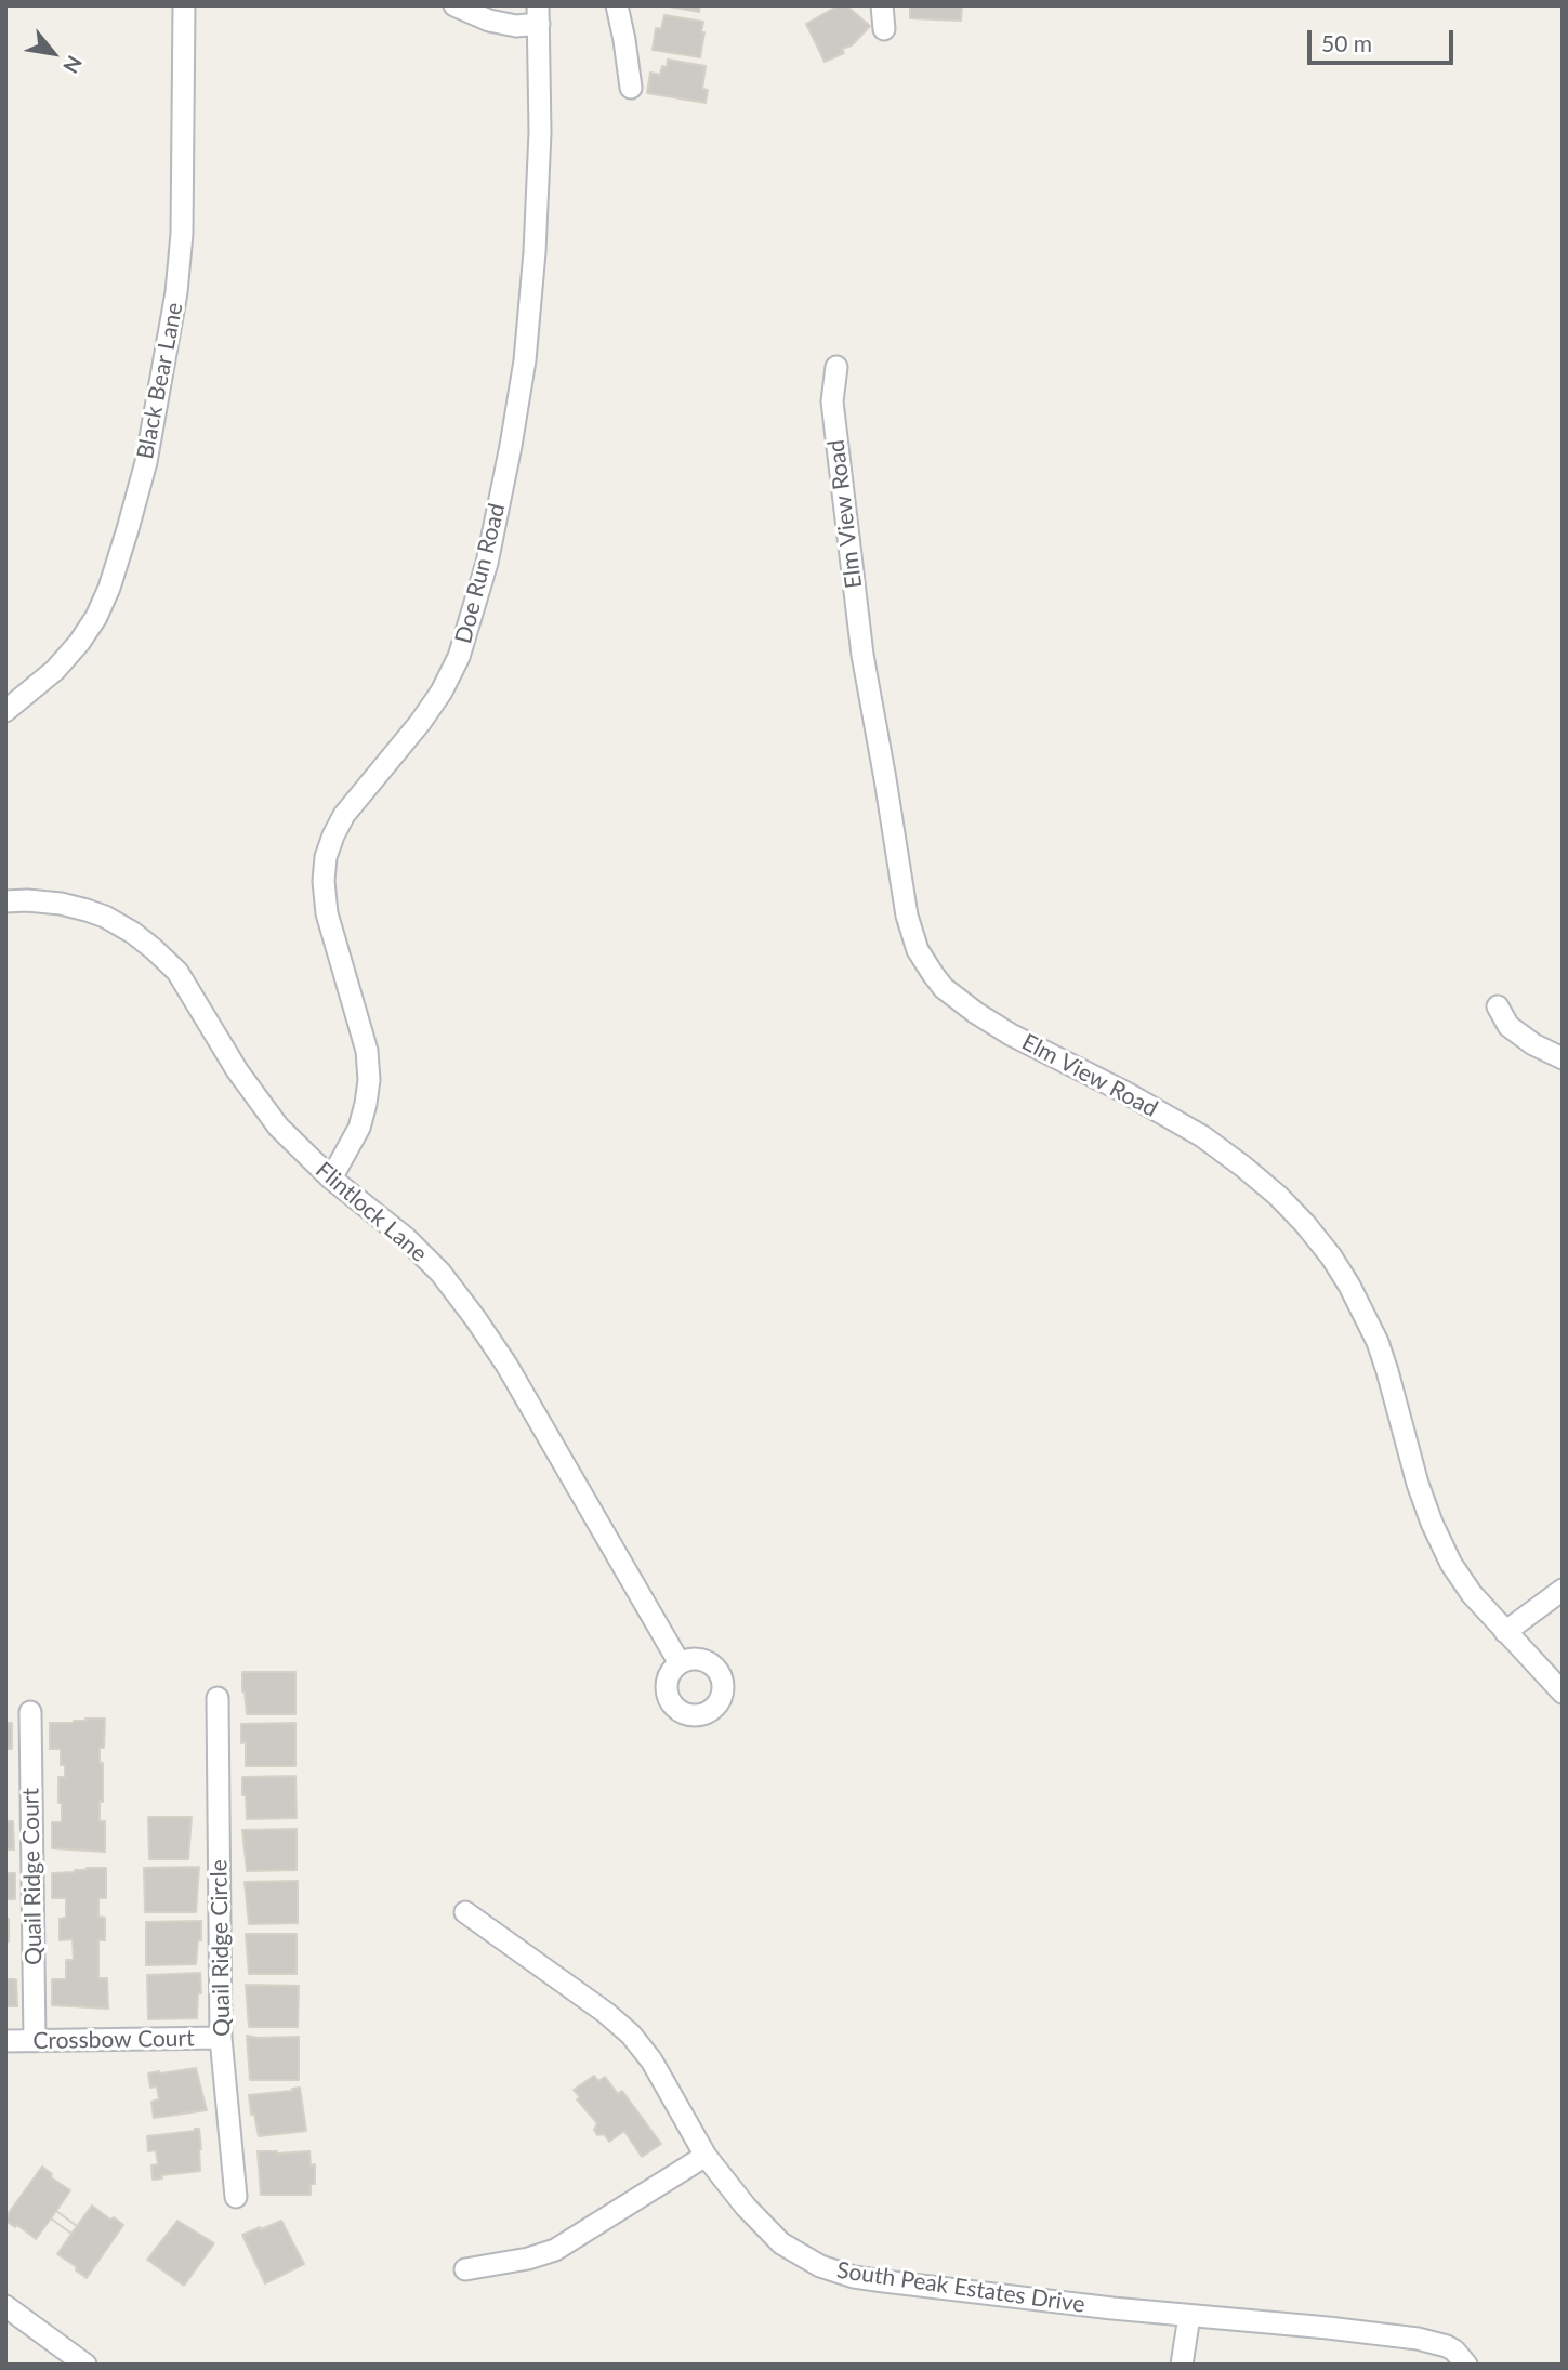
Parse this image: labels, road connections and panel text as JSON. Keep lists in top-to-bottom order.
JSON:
{
  "streets": {
    "street": [
      "Black Bear Lane",
      "Elm View Road",
      "Doe Run Road",
      "Flintlock Lane",
      "Quail Ridge Court",
      "Quail Ridge Circle",
      "Crossbow Court",
      "South Peak Estates Drive"
    ]
  },
  "crossings": [
    ["Doe Run Road", "Flintlock Lane"],
    ["Quail Ridge Court", "Crossbow Court"],
    ["Quail Ridge Circle", "Crossbow Court"]
  ],
  "scale_bar": "50 m",
  "north": "bottom right"
}
